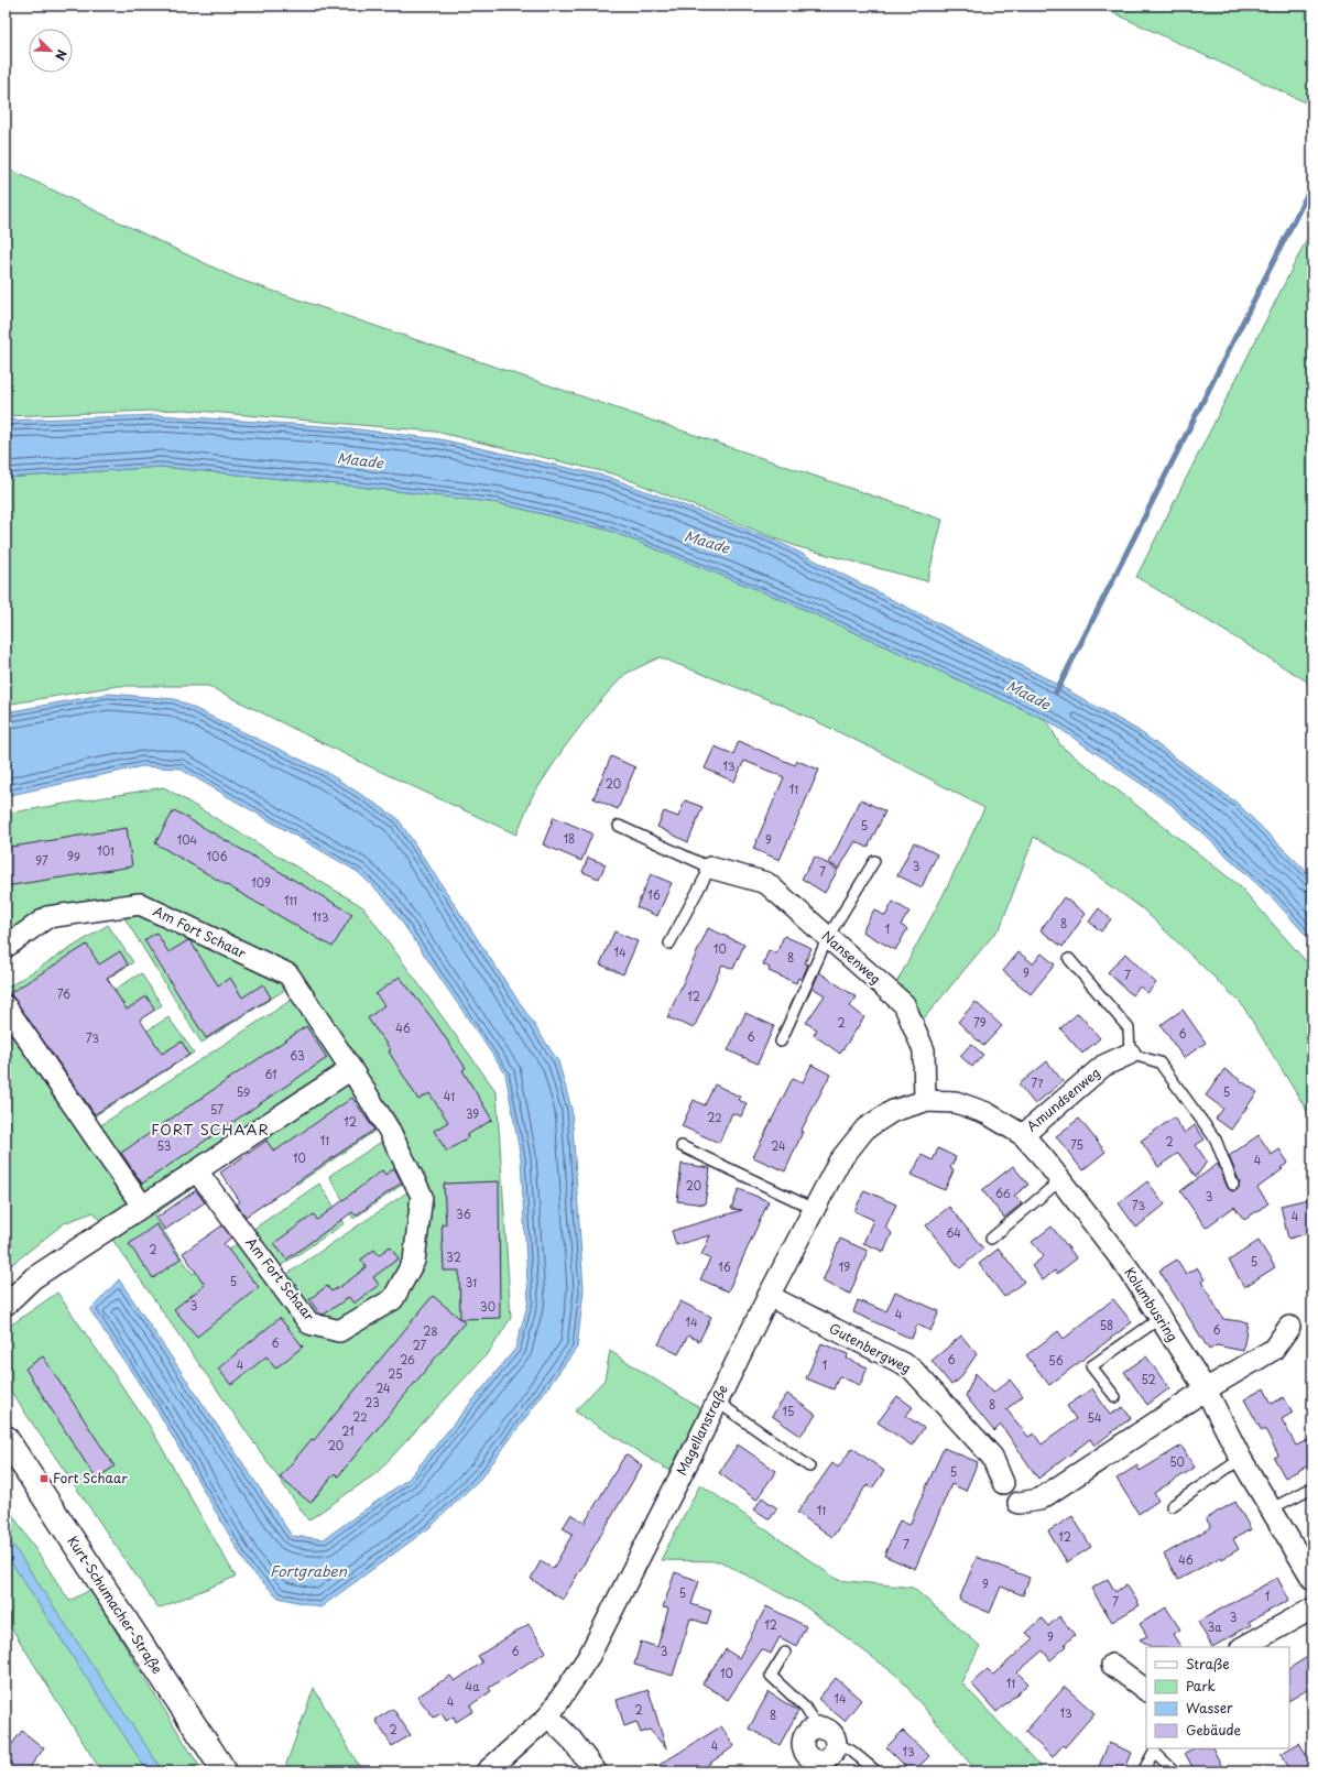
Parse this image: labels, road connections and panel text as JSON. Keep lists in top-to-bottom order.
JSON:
{
  "streets": {
    "main road": ["Kurt-Schumacher-Straße"],
    "street": [
      "Am Fort Schaar",
      "Nansenweg",
      "Amundsenweg",
      "Kolumbusring",
      "Gutenbergweg",
      "Magellanstraße"
    ]
  },
  "crossings": [
    ["Nansenweg", "Kolumbusring"],
    ["Nansenweg", "Magellanstraße"],
    ["Amundsenweg", "Kolumbusring"],
    ["Kolumbusring", "Magellanstraße"],
    ["Gutenbergweg", "Magellanstraße"]
  ],
  "districts": ["FORT SCHAAR"],
  "water": ["Maade", "Fortgraben"],
  "places": {
    "transit": ["Fort Schaar"]
  },
  "house_numbers": [
    "13",
    "20",
    "11",
    "5",
    "18",
    "104",
    "9",
    "101",
    "99",
    "106",
    "97",
    "3",
    "7",
    "109",
    "16",
    "111",
    "113",
    "8",
    "1",
    "10",
    "14",
    "8",
    "9",
    "7",
    "76",
    "12",
    "2",
    "79",
    "46",
    "6",
    "6",
    "73",
    "63",
    "61",
    "77",
    "59",
    "5",
    "41",
    "57",
    "39",
    "22",
    "12",
    "11",
    "2",
    "75",
    "53",
    "24",
    "10",
    "4",
    "20",
    "66",
    "3",
    "73",
    "36",
    "4",
    "64",
    "2",
    "32",
    "5",
    "16",
    "19",
    "5",
    "31",
    "3",
    "30",
    "4",
    "14",
    "58",
    "6",
    "28",
    "6",
    "27",
    "26",
    "6",
    "56",
    "4",
    "1",
    "25",
    "52",
    "24",
    "23",
    "8",
    "15",
    "22",
    "54",
    "21",
    "20",
    "50",
    "5",
    "11",
    "12",
    "7",
    "46",
    "9",
    "5",
    "1",
    "7",
    "3",
    "12",
    "3a",
    "9",
    "6",
    "3",
    "10",
    "11",
    "4a",
    "14",
    "4",
    "2",
    "13",
    "8",
    "2",
    "4",
    "13"
  ],
  "legend": [
    "Straße",
    "Park",
    "Wasser",
    "Gebäude"
  ],
  "north": "bottom right"
}
